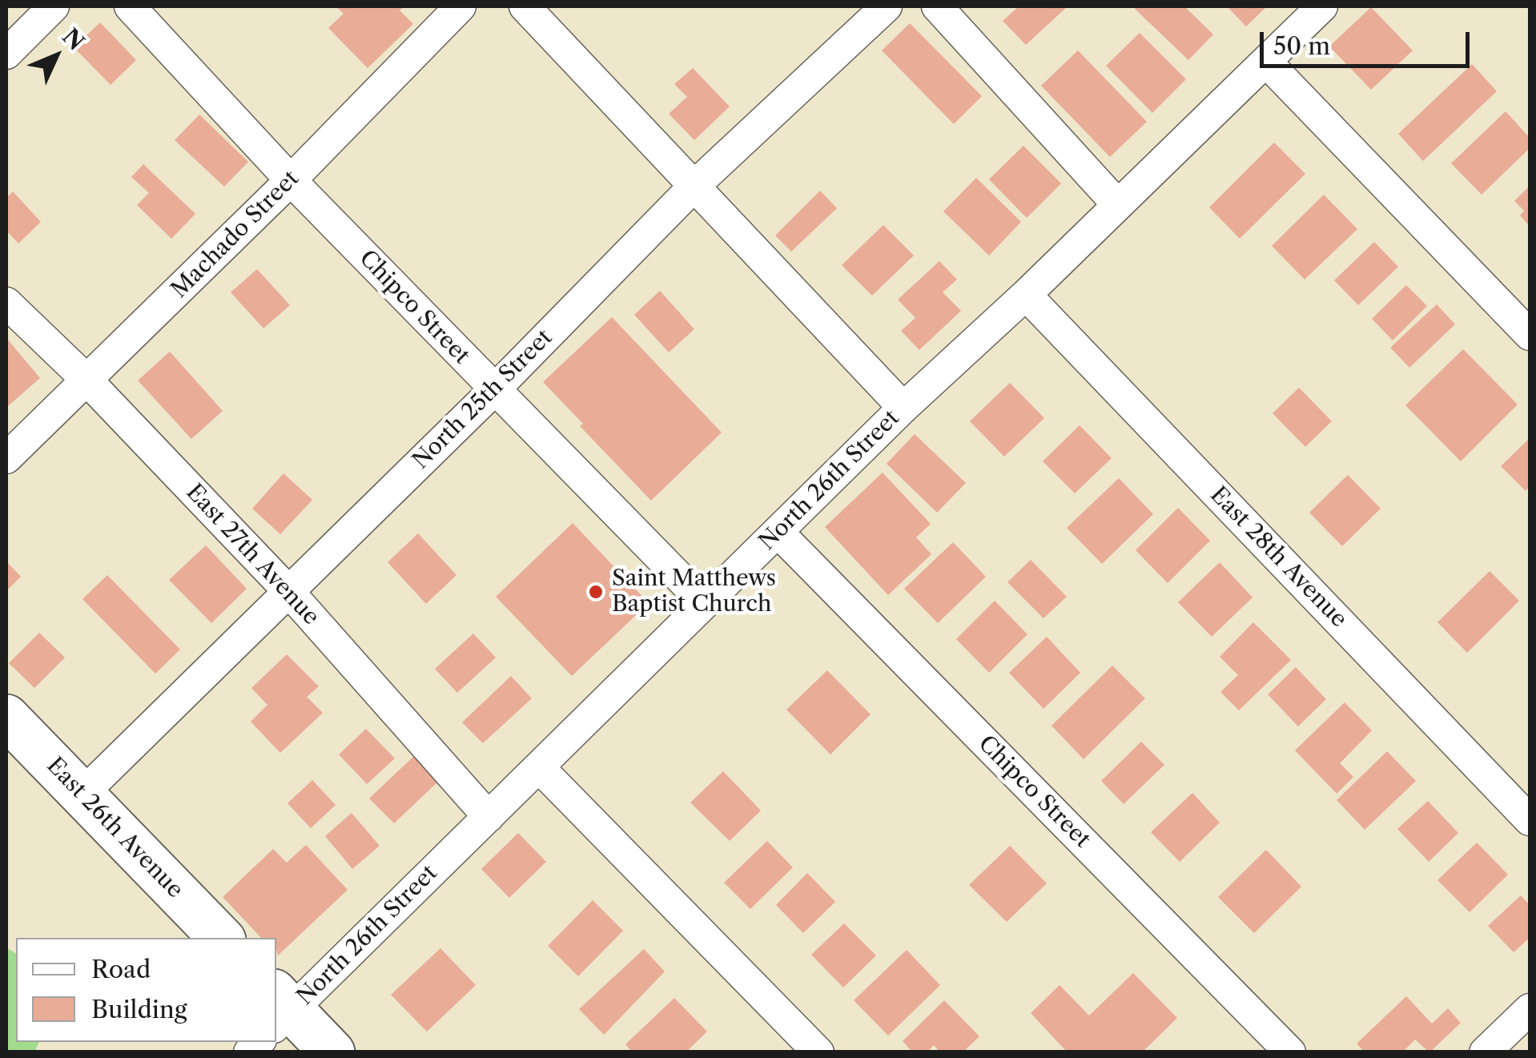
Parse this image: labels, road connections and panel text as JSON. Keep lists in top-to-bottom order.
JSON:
{
  "streets": {
    "street": [
      "Machado Street",
      "Chipco Street",
      "North 25th Street",
      "North 26th Street",
      "East 27th Avenue",
      "East 28th Avenue",
      "East 26th Avenue"
    ]
  },
  "crossings": [
    ["Machado Street", "Chipco Street"],
    ["Machado Street", "East 27th Avenue"],
    ["Chipco Street", "North 25th Street"],
    ["Chipco Street", "North 26th Street"],
    ["North 25th Street", "East 27th Avenue"],
    ["North 25th Street", "East 26th Avenue"],
    ["North 26th Street", "East 27th Avenue"],
    ["North 26th Street", "East 28th Avenue"]
  ],
  "places": ["Saint Matthews Baptist Church"],
  "legend": ["Road", "Building"],
  "scale_bar": "50 m",
  "north": "top right"
}
